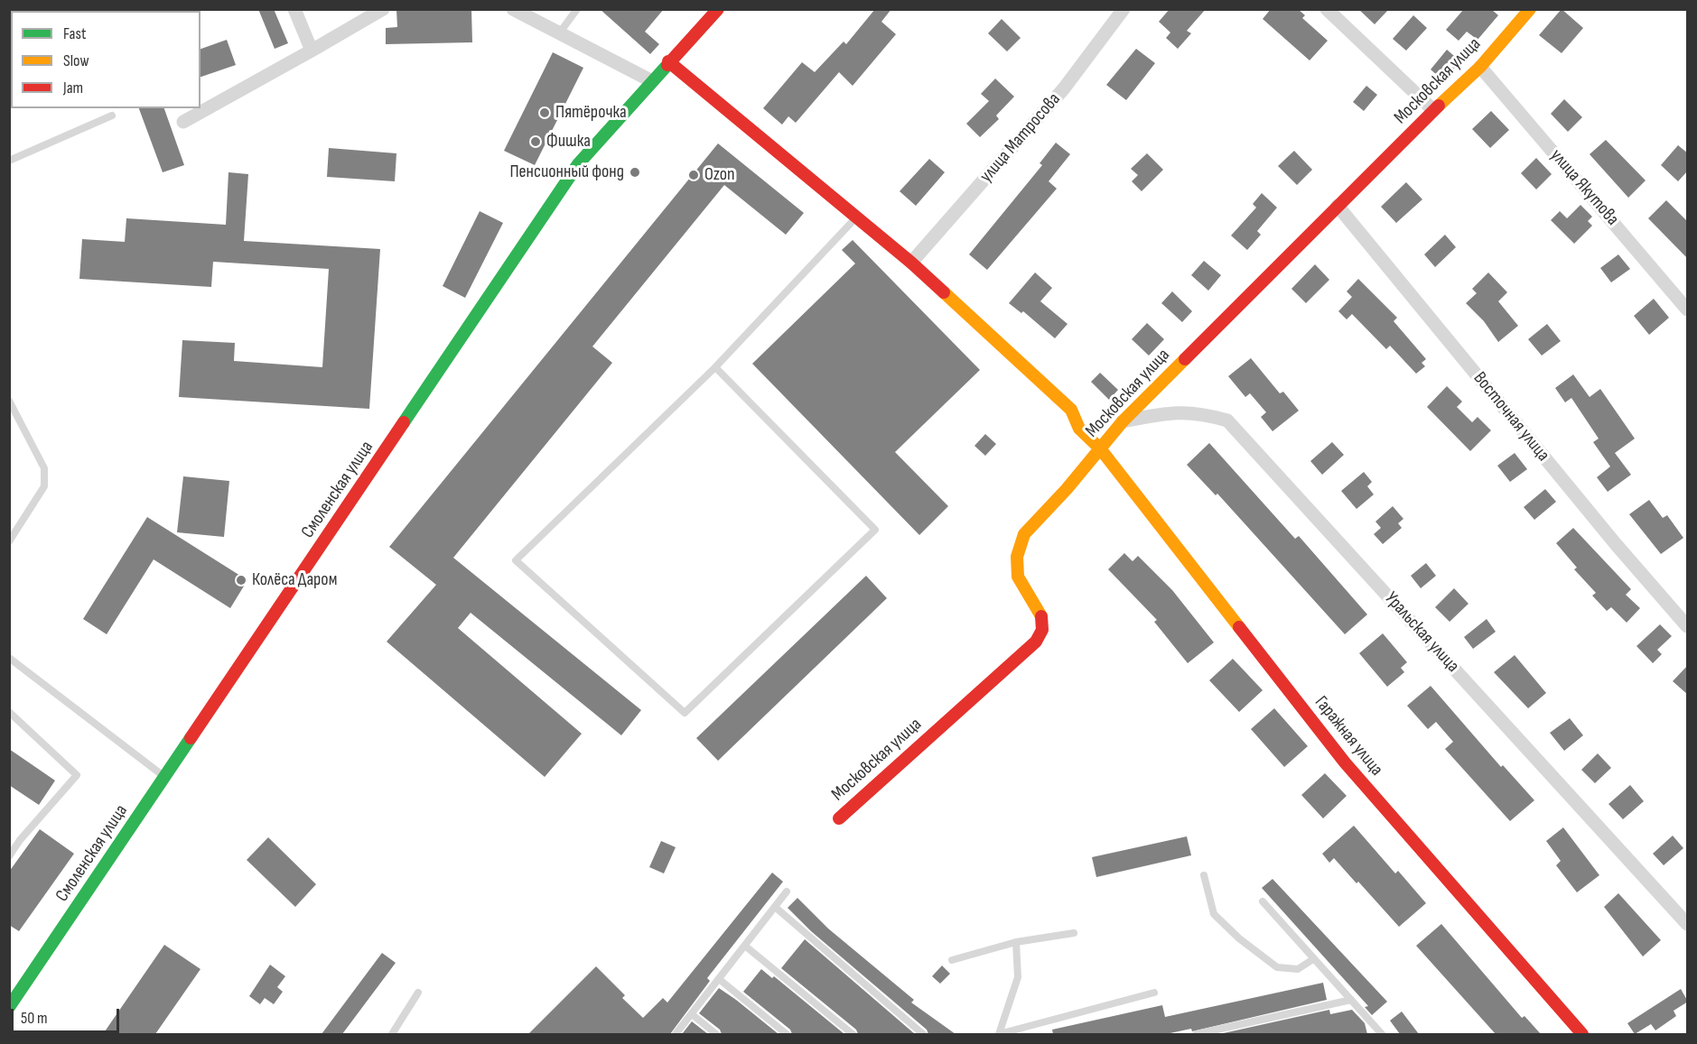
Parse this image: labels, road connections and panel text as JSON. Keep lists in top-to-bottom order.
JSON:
{
  "streets": {
    "street": [
      "Московская улица",
      "улица Матросова",
      "улица Якутова",
      "Восточная улица",
      "Смоленская улица",
      "Уральская улица",
      "Гаражная улица"
    ]
  },
  "crossings": [
    ["Московская улица", "улица Якутова"],
    ["Московская улица", "Восточная улица"],
    ["Московская улица", "Уральская улица"],
    ["Московская улица", "Гаражная улица"],
    ["улица Матросова", "Гаражная улица"],
    ["Смоленская улица", "Гаражная улица"]
  ],
  "places": [
    "Пятёрочка",
    "Фишка",
    "Пенсионный фонд",
    "Ozon",
    "Колёса Даром"
  ],
  "legend": ["Fast", "Slow", "Jam"],
  "scale_bar": "50 m"
}
